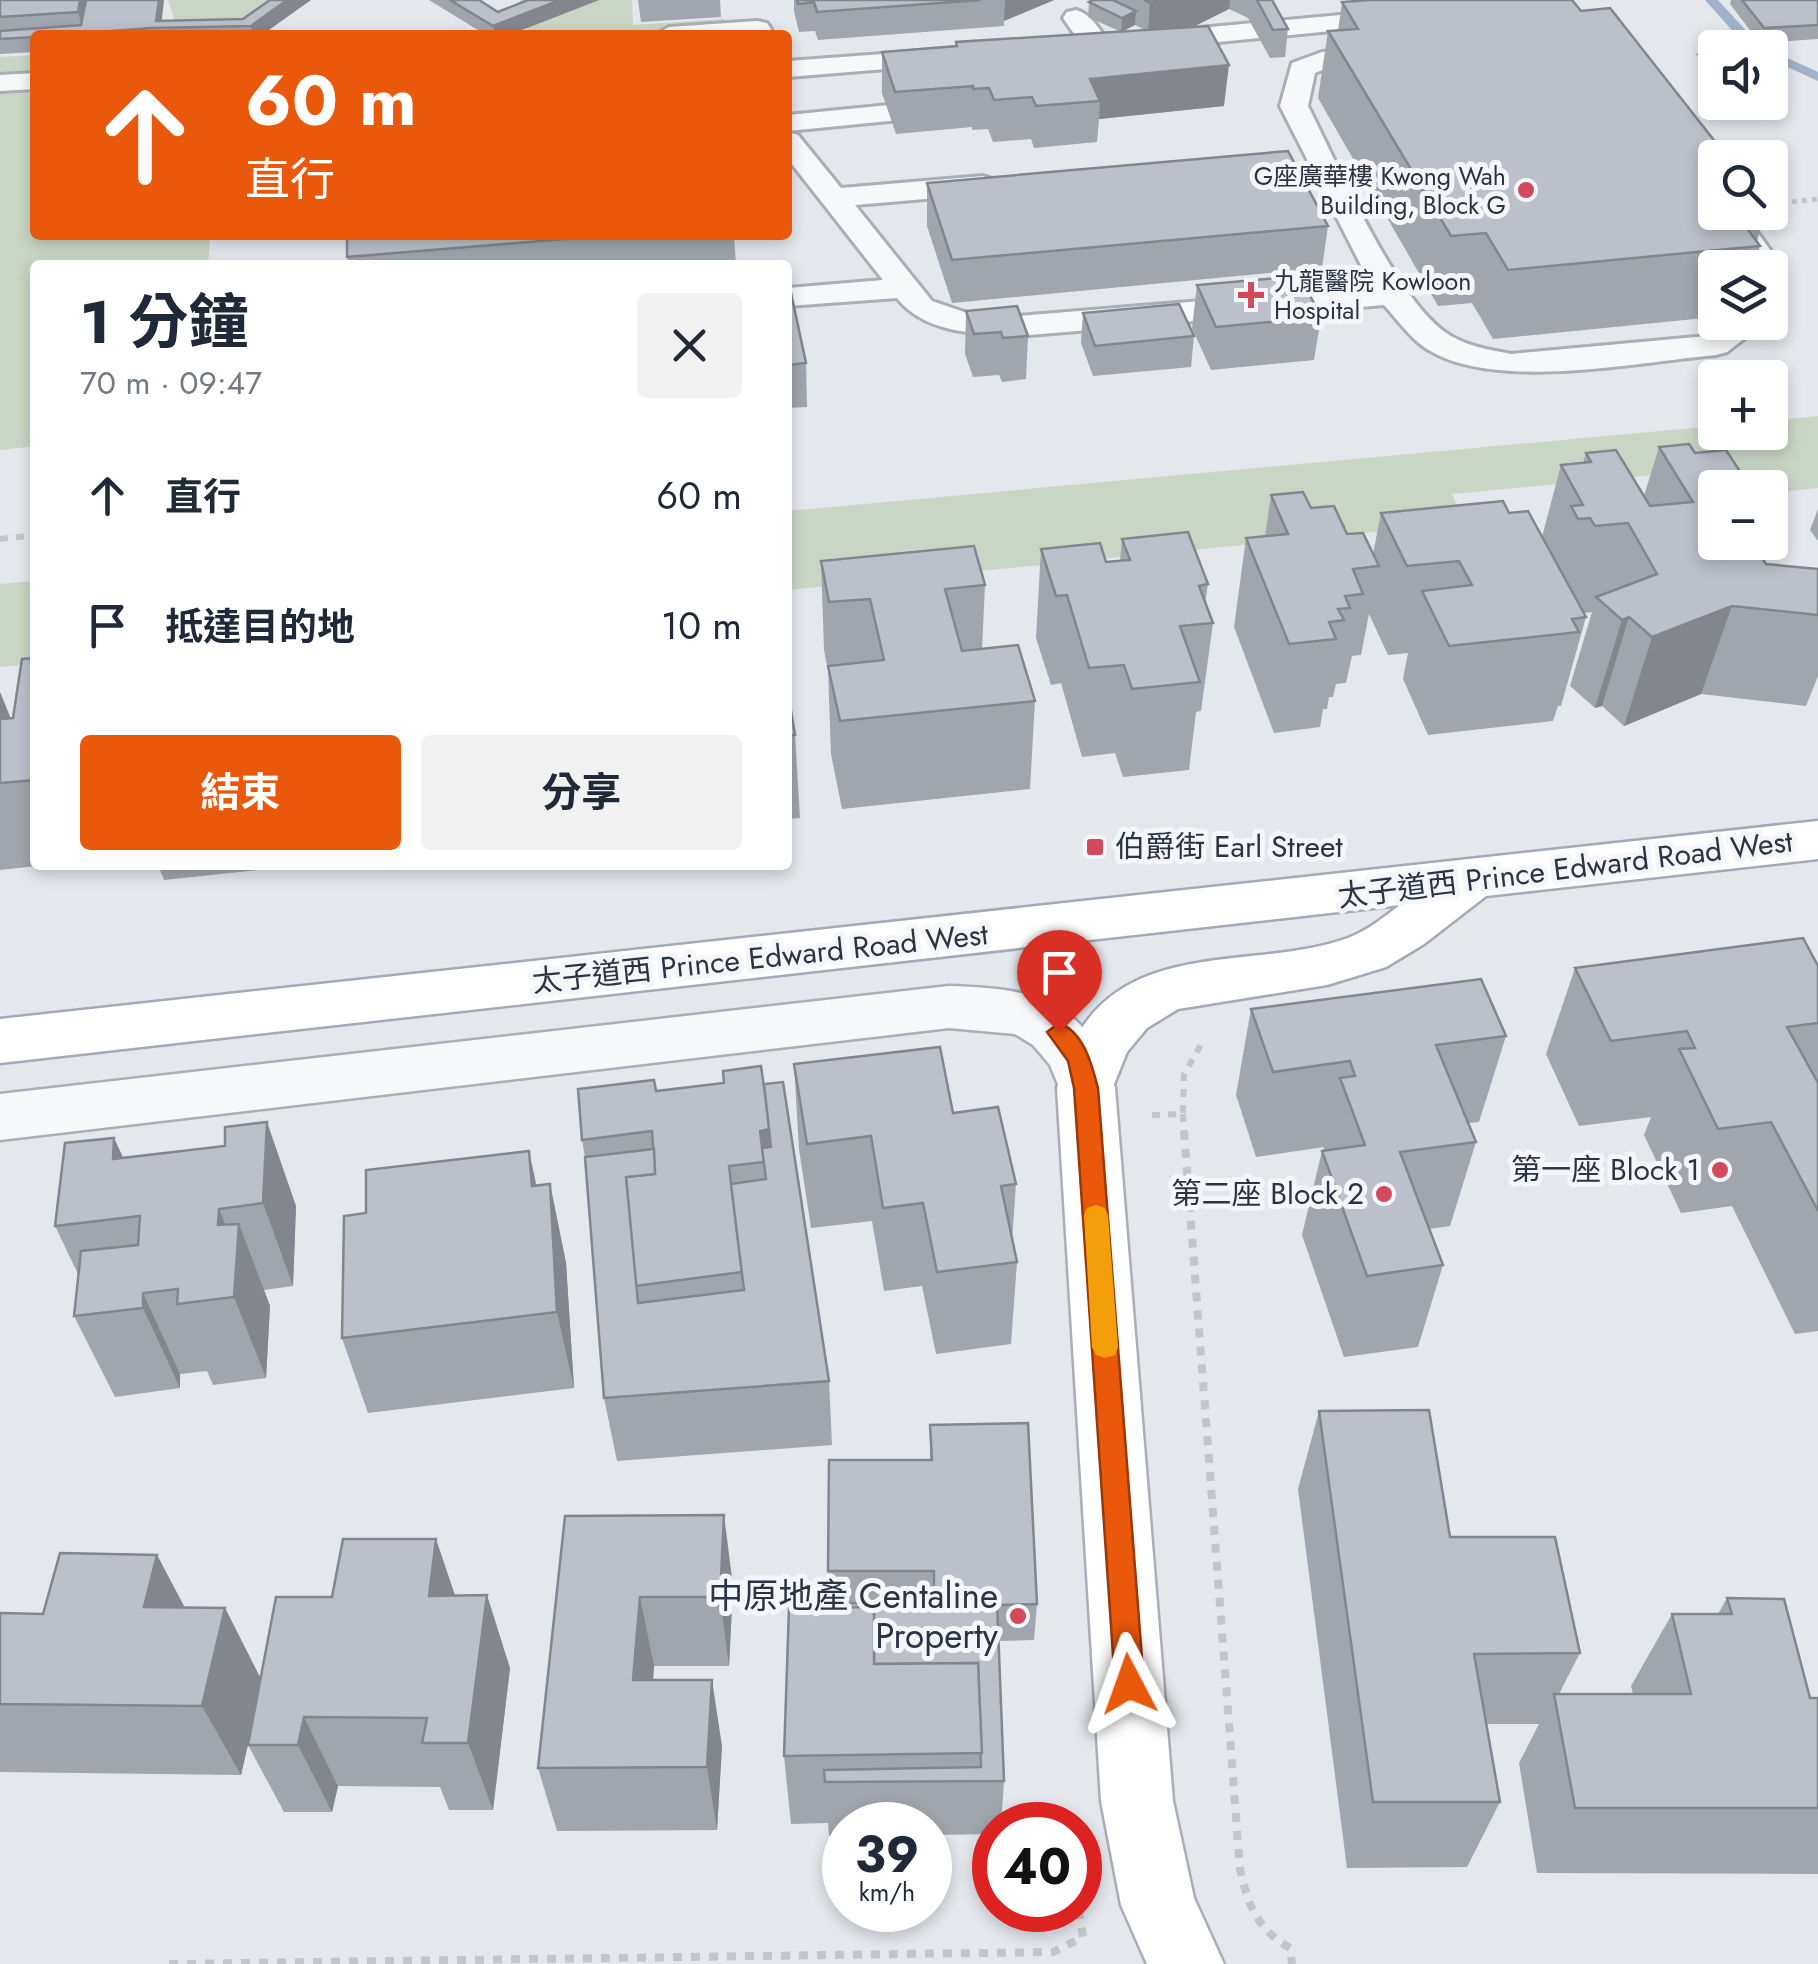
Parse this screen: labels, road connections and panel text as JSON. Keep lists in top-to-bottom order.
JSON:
{
  "streets": {
    "main road": ["太子道西 Prince Edward Road West"]
  },
  "places": {
    "other": [
      "G座廣華樓 Kwong Wah Building, Block G",
      "第一座 Block 1",
      "第二座 Block 2",
      "中原地產 Centaline Property"
    ],
    "health": ["九龍醫院 Kowloon Hospital"],
    "transit": ["伯爵街 Earl Street"]
  },
  "page": {
    "map_buttons": ["+", "−"],
    "turn": ["60 m", "直行"],
    "heading": ["1 分鐘", "70 m · 09:47"],
    "list": [
      {
        "name": "直行",
        "value": "60 m"
      },
      {
        "name": "抵達目的地",
        "value": "10 m"
      }
    ],
    "buttons": ["結束", "分享"],
    "speed": "39 km/h",
    "limit": "40"
  }
}
